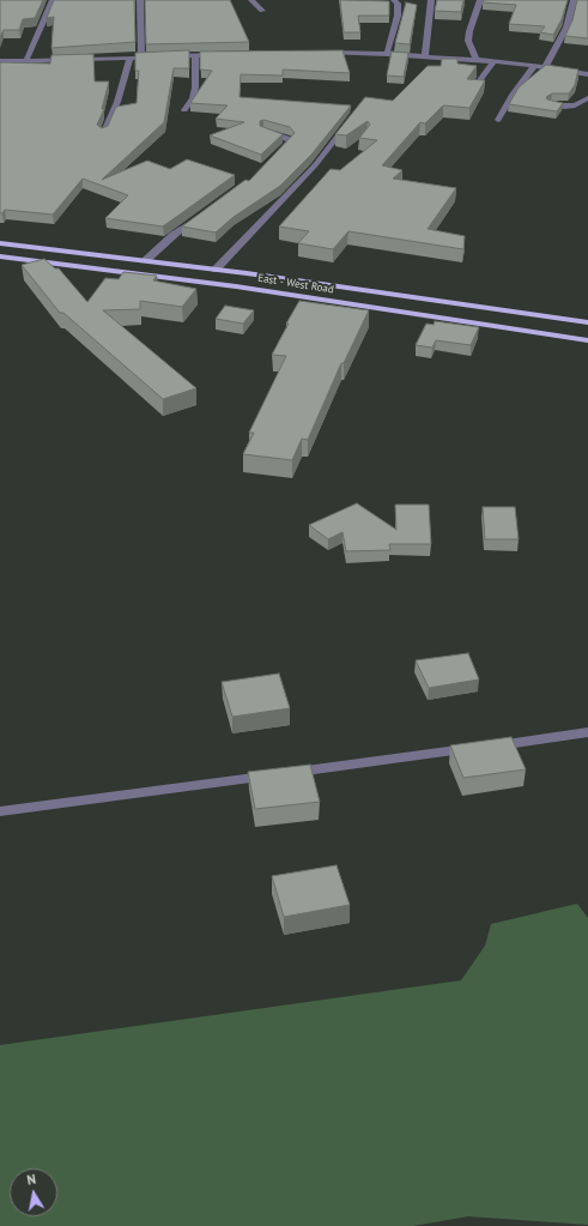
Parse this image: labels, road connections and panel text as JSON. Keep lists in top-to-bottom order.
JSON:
{
  "streets": {
    "main road": ["East - West Road"]
  },
  "north": "top"
}
